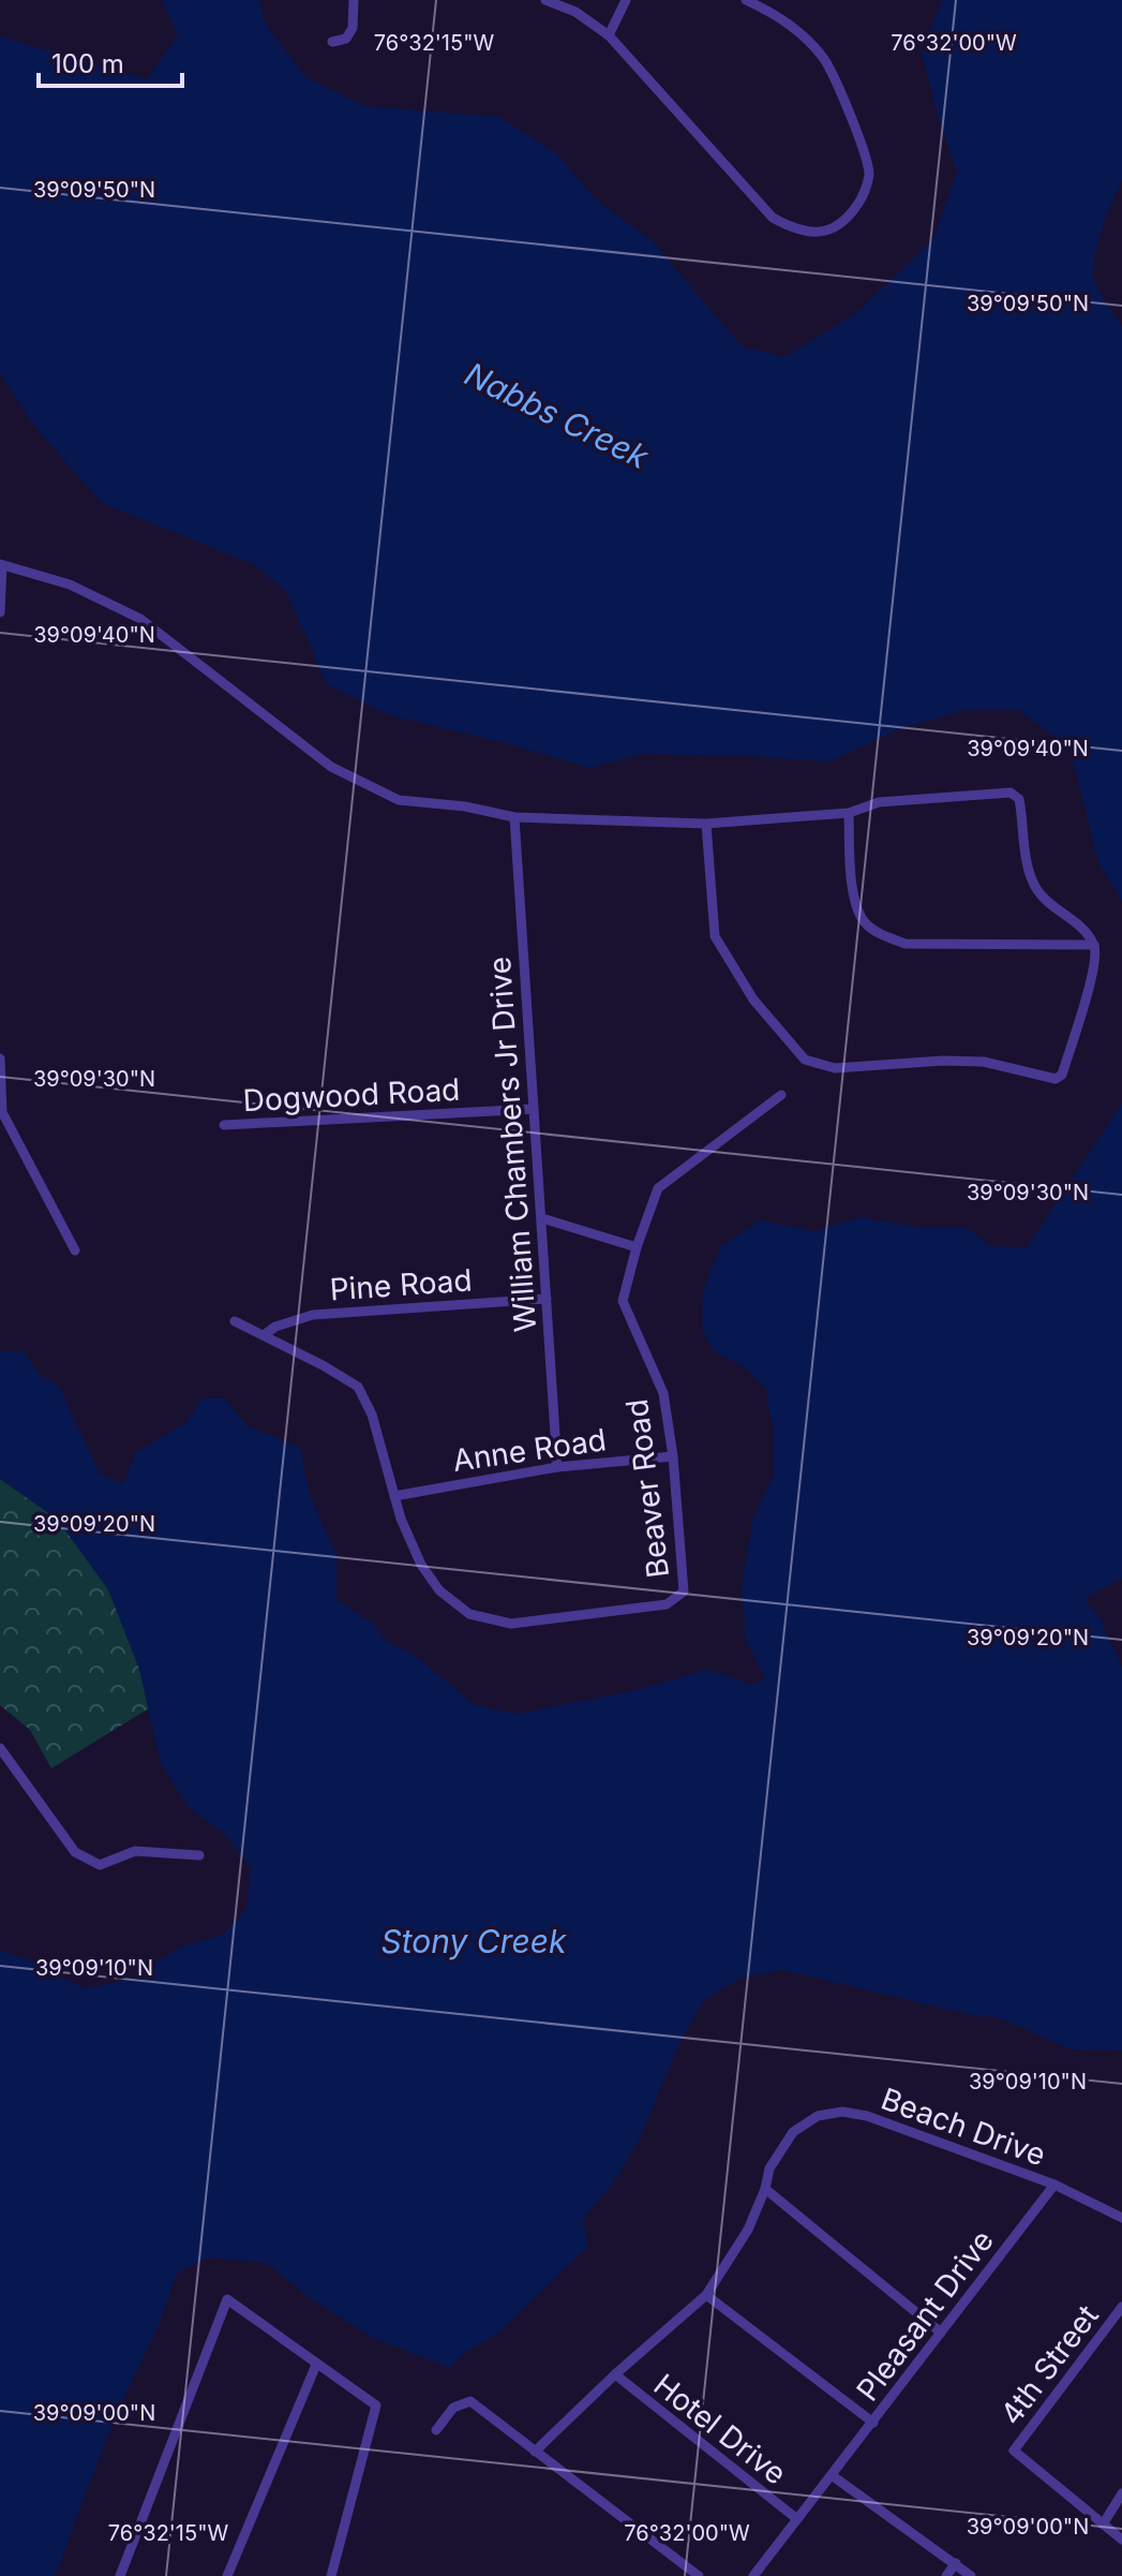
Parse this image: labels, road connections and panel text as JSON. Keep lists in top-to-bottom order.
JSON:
{
  "streets": {
    "street": [
      "Dogwood Road",
      "William Chambers Jr Drive",
      "Pine Road",
      "Anne Road",
      "Beaver Road",
      "Beach Drive",
      "Pleasant Drive",
      "4th Street",
      "Hotel Drive"
    ]
  },
  "crossings": [
    ["Dogwood Road", "William Chambers Jr Drive"],
    ["William Chambers Jr Drive", "Pine Road"],
    ["William Chambers Jr Drive", "Anne Road"],
    ["Anne Road", "Beaver Road"],
    ["Beach Drive", "Pleasant Drive"],
    ["Beach Drive", "Hotel Drive"],
    ["Pleasant Drive", "Hotel Drive"]
  ],
  "water": ["Nabbs Creek", "Stony Creek"],
  "scale_bar": "100 m",
  "coordinates": [
    "76°32'15\"W",
    "76°32'00\"W",
    "39°09'50\"N",
    "39°09'40\"N",
    "39°09'30\"N",
    "39°09'20\"N",
    "39°09'10\"N",
    "39°09'00\"N"
  ]
}
